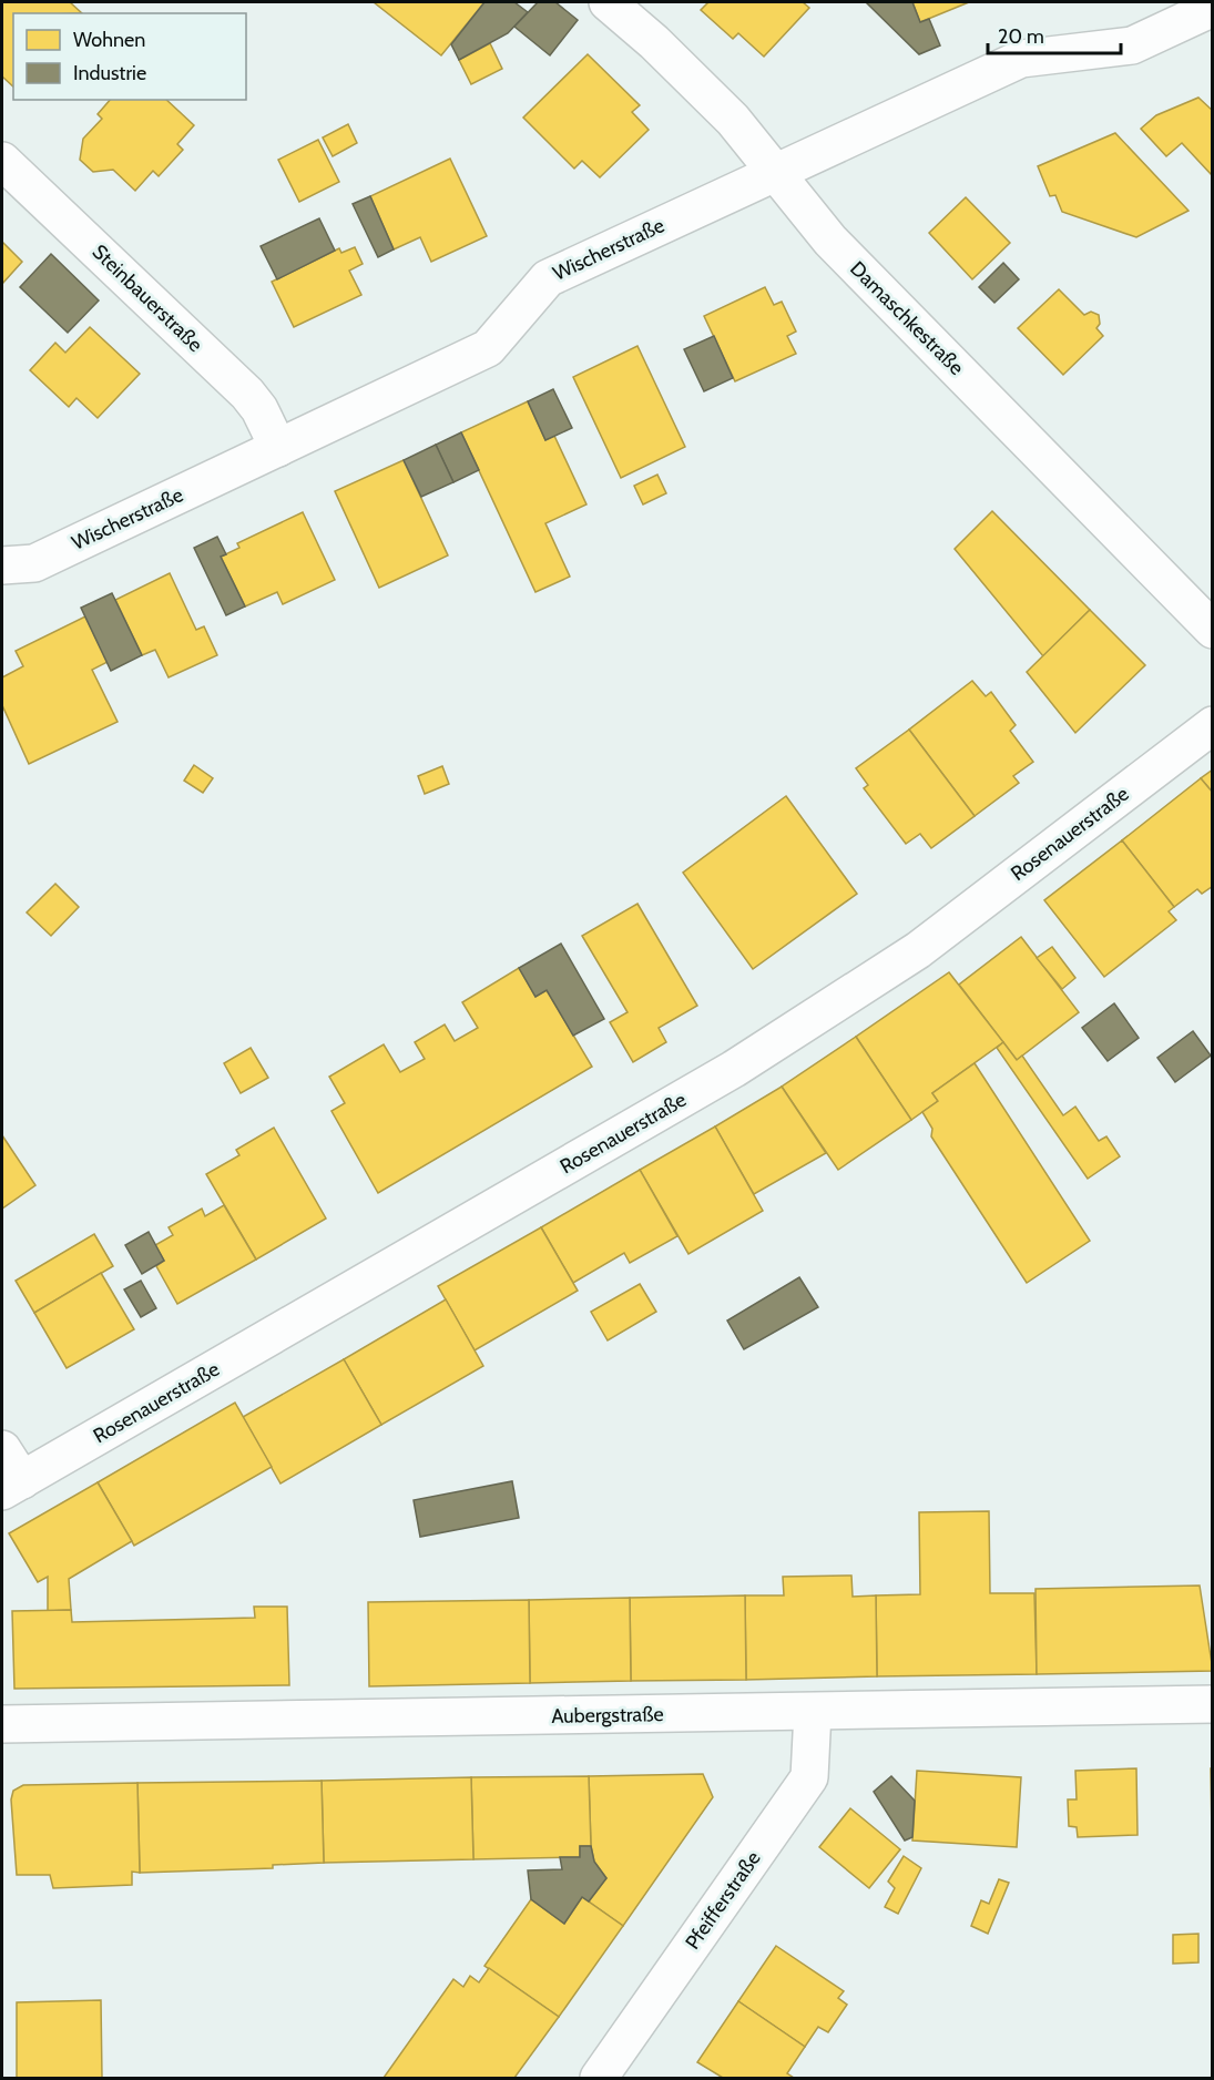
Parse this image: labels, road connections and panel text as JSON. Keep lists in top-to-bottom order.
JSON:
{
  "streets": {
    "street": [
      "Wischerstraße",
      "Steinbauerstraße",
      "Damaschkestraße",
      "Rosenauerstraße",
      "Aubergstraße",
      "Pfeifferstraße"
    ]
  },
  "crossings": [
    ["Wischerstraße", "Steinbauerstraße"],
    ["Wischerstraße", "Damaschkestraße"],
    ["Aubergstraße", "Pfeifferstraße"]
  ],
  "legend": ["Wohnen", "Industrie"],
  "scale_bar": "20 m"
}
